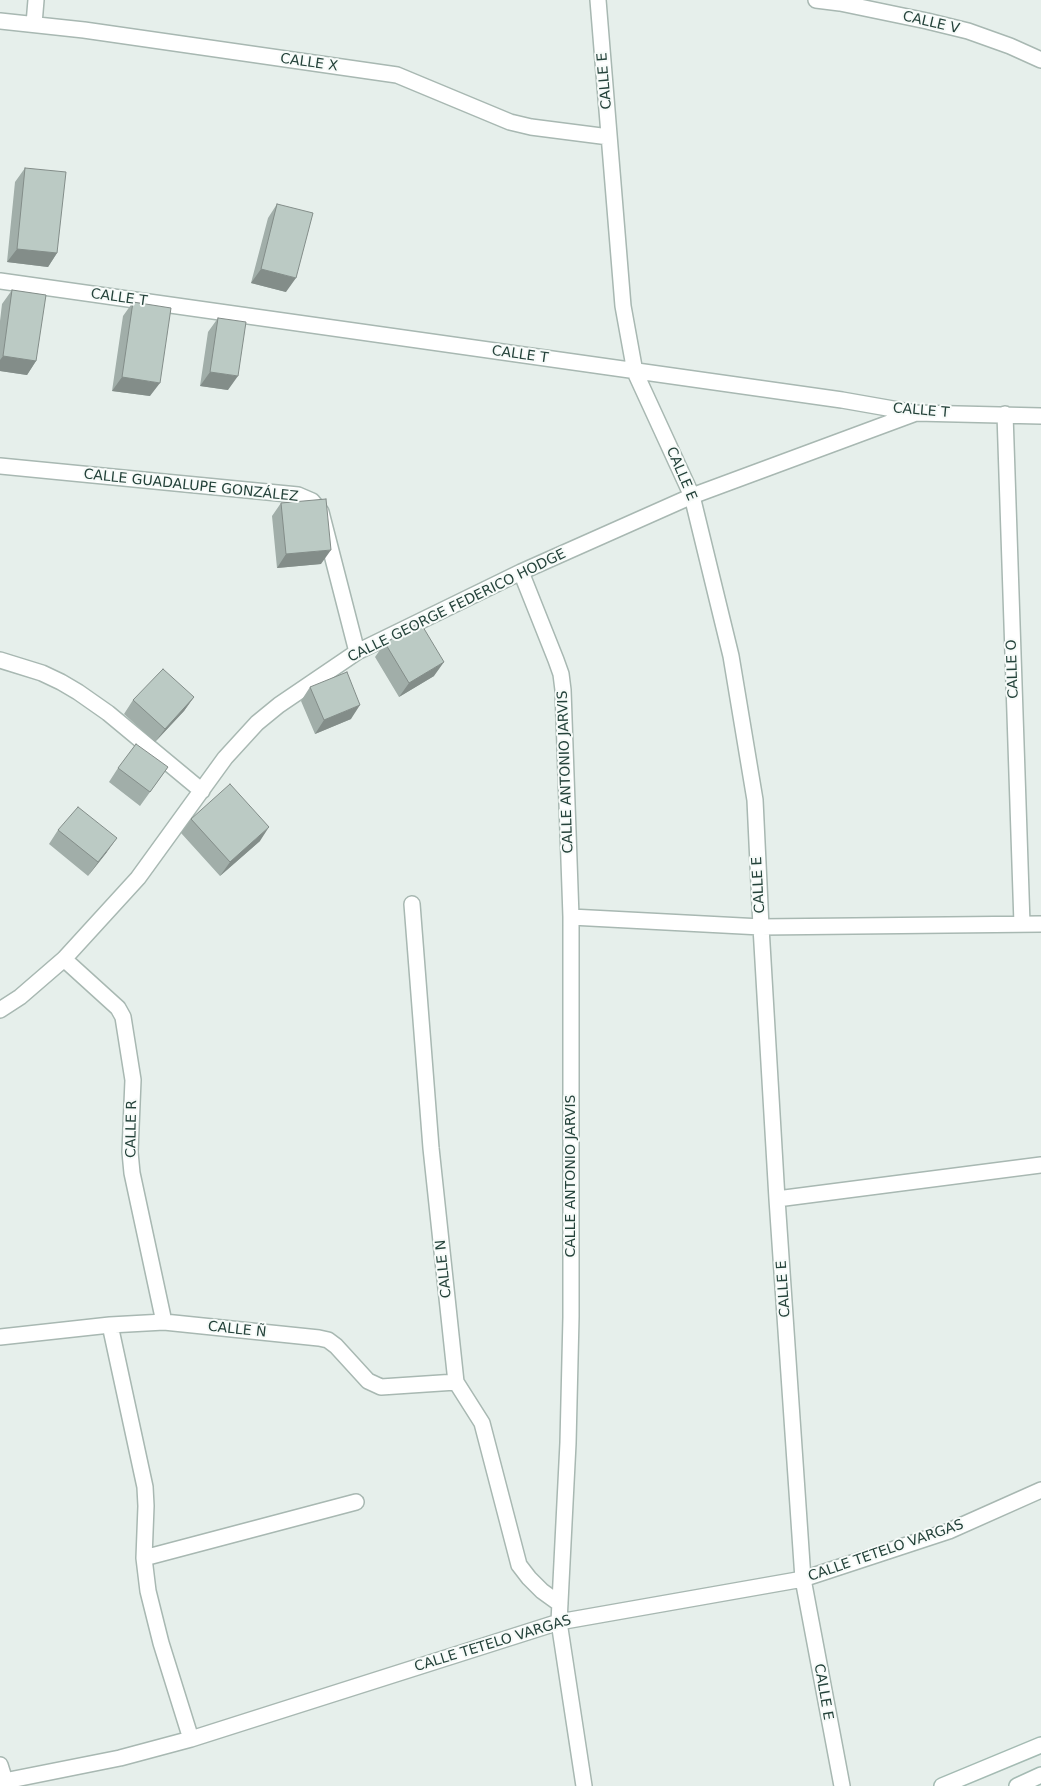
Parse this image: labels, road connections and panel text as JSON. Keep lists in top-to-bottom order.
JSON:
{
  "streets": {
    "street": [
      "CALLE V",
      "CALLE X",
      "CALLE E",
      "CALLE T",
      "CALLE GUADALUPE GONZÁLEZ",
      "CALLE GEORGE FEDERICO HODGE",
      "CALLE O",
      "CALLE ANTONIO JARVIS",
      "CALLE R",
      "CALLE N",
      "CALLE Ñ",
      "CALLE TETELO VARGAS"
    ]
  },
  "crossings": [
    ["CALLE X", "CALLE E"],
    ["CALLE E", "CALLE T"],
    ["CALLE E", "CALLE GEORGE FEDERICO HODGE"],
    ["CALLE E", "CALLE TETELO VARGAS"],
    ["CALLE T", "CALLE GEORGE FEDERICO HODGE"],
    ["CALLE T", "CALLE O"],
    ["CALLE GUADALUPE GONZÁLEZ", "CALLE GEORGE FEDERICO HODGE"],
    ["CALLE GEORGE FEDERICO HODGE", "CALLE ANTONIO JARVIS"],
    ["CALLE GEORGE FEDERICO HODGE", "CALLE R"],
    ["CALLE ANTONIO JARVIS", "CALLE N"],
    ["CALLE ANTONIO JARVIS", "CALLE TETELO VARGAS"],
    ["CALLE R", "CALLE Ñ"],
    ["CALLE N", "CALLE Ñ"]
  ]
}
